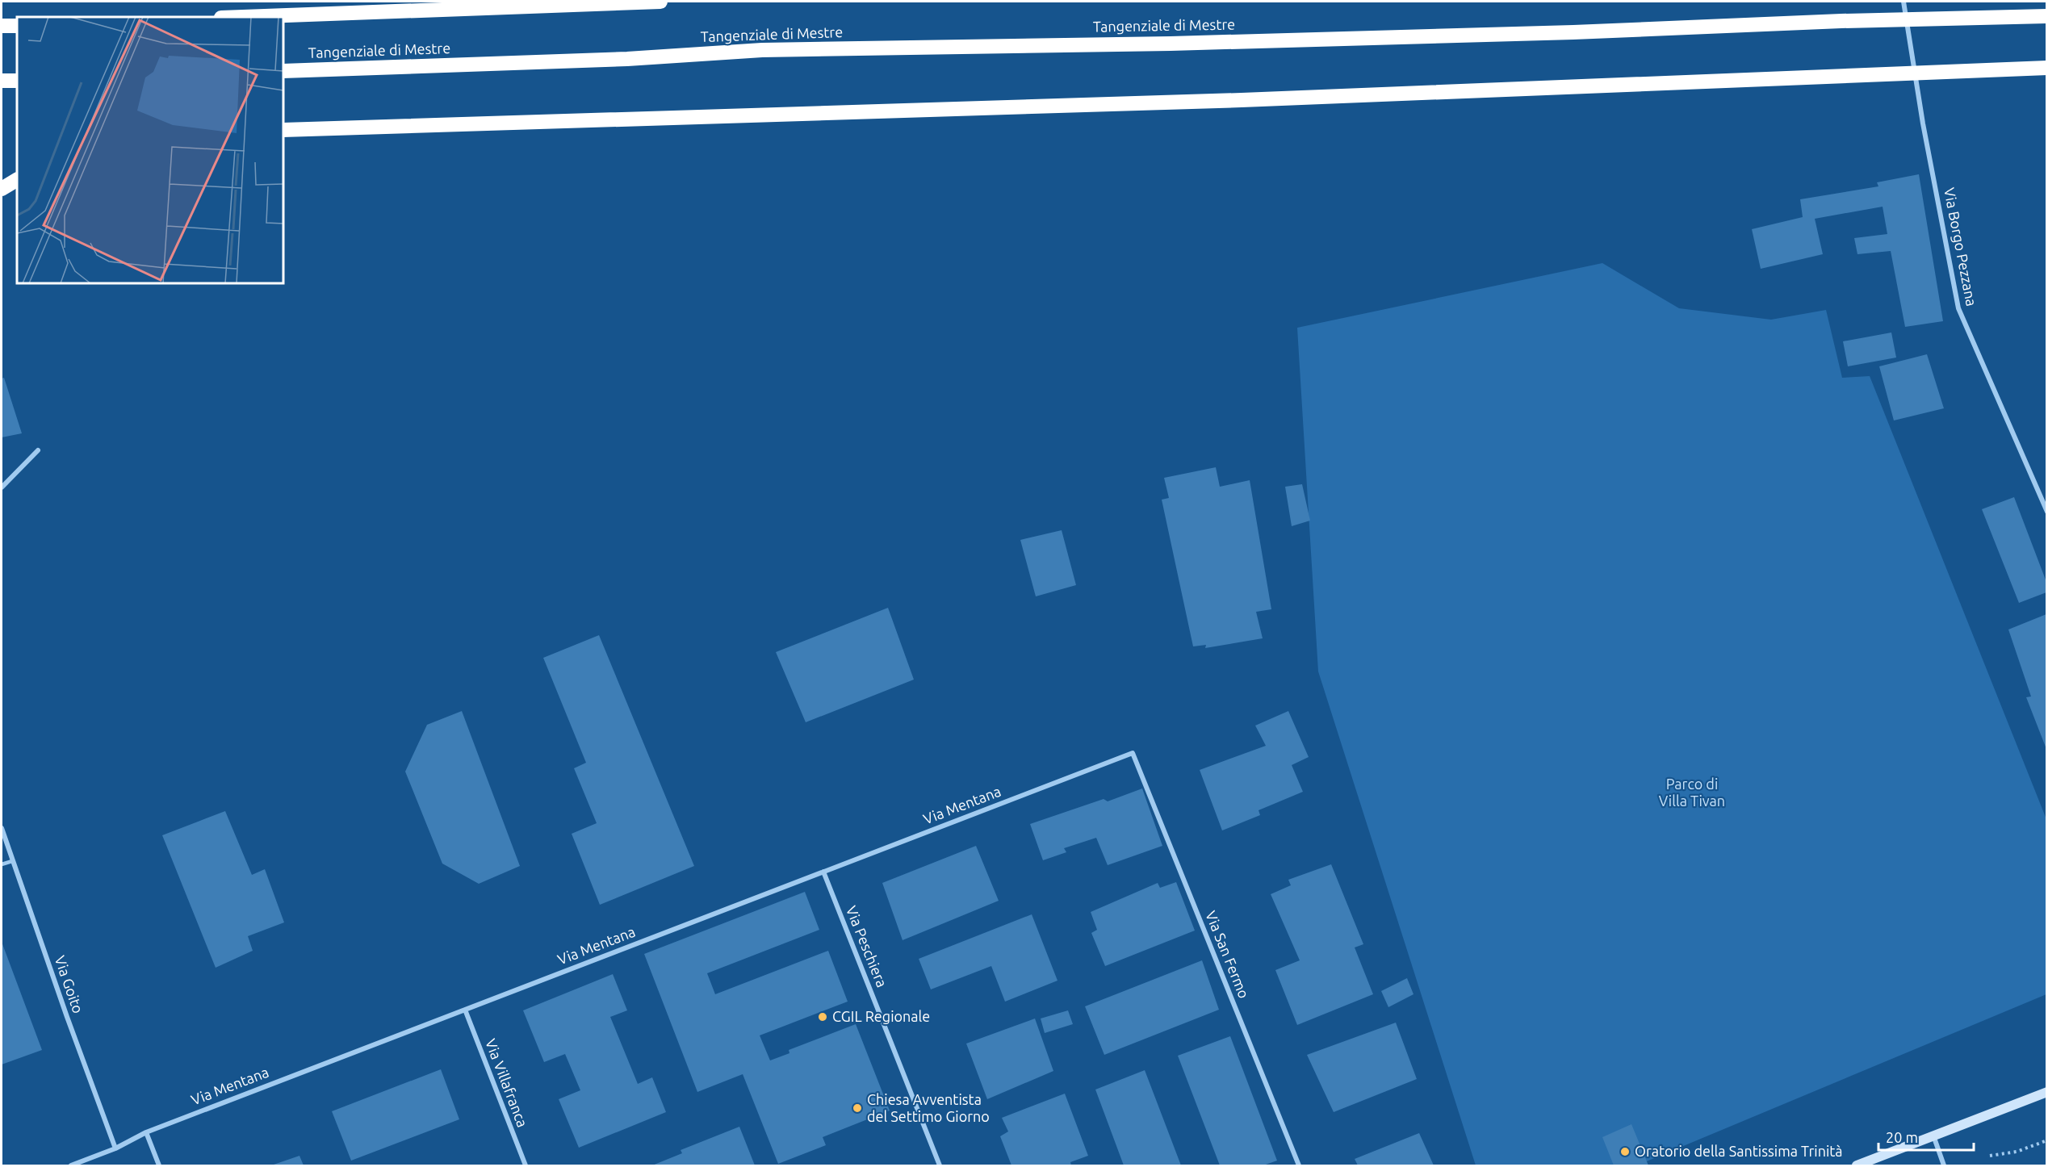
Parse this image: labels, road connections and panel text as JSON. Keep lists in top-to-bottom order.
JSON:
{
  "streets": {
    "highway": ["Tangenziale di Mestre"],
    "street": [
      "Via Borgo Pezzana",
      "Via Mentana",
      "Via Peschiera",
      "Via San Fermo",
      "Via Goito",
      "Via Villafranca"
    ]
  },
  "crossings": [
    ["Via Mentana", "Via Peschiera"],
    ["Via Mentana", "Via San Fermo"],
    ["Via Mentana", "Via Goito"],
    ["Via Mentana", "Via Villafranca"]
  ],
  "parks": ["Parco di Villa Tivan"],
  "places": ["CGIL Regionale", "Chiesa Avventista del Settimo Giorno", "Oratorio della Santissima Trinità"],
  "scale_bar": "20 m"
}
